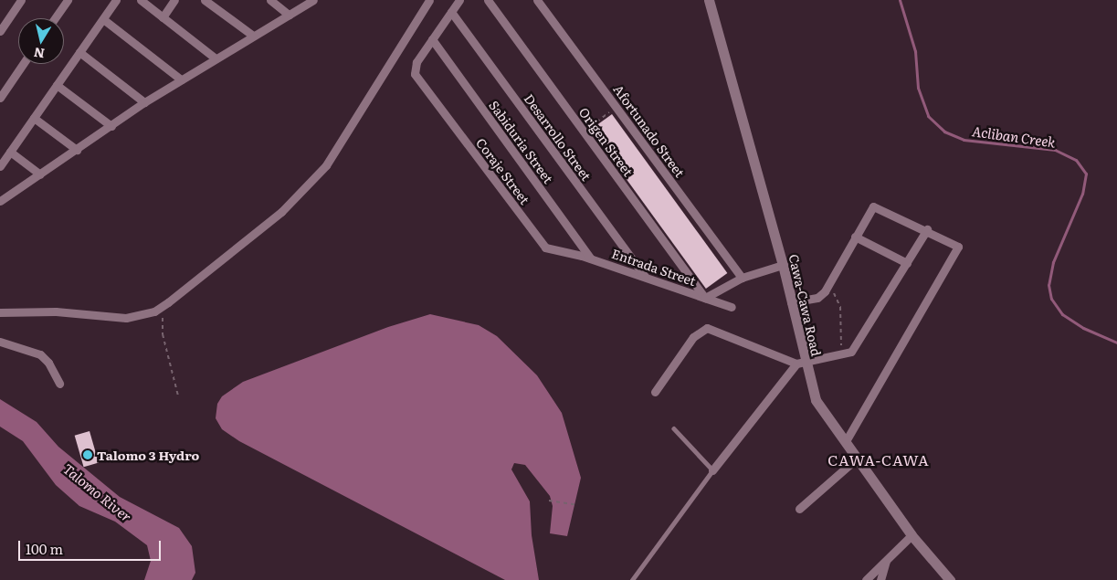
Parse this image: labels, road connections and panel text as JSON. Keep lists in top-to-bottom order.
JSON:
{
  "streets": {
    "street": [
      "Afortunado Street",
      "Desarrollo Street",
      "Sabiduria Street",
      "Origen Street",
      "Coraje Street",
      "Entrada Street",
      "Cawa-Cawa Road"
    ]
  },
  "crossings": [
    ["Afortunado Street", "Entrada Street"],
    ["Desarrollo Street", "Entrada Street"],
    ["Sabiduria Street", "Coraje Street"],
    ["Sabiduria Street", "Entrada Street"],
    ["Origen Street", "Entrada Street"],
    ["Coraje Street", "Entrada Street"],
    ["Entrada Street", "Cawa-Cawa Road"]
  ],
  "districts": ["CAWA-CAWA"],
  "water": ["Acliban Creek", "Talomo River"],
  "places": ["Talomo 3 Hydro"],
  "scale_bar": "100 m",
  "north": "bottom"
}
